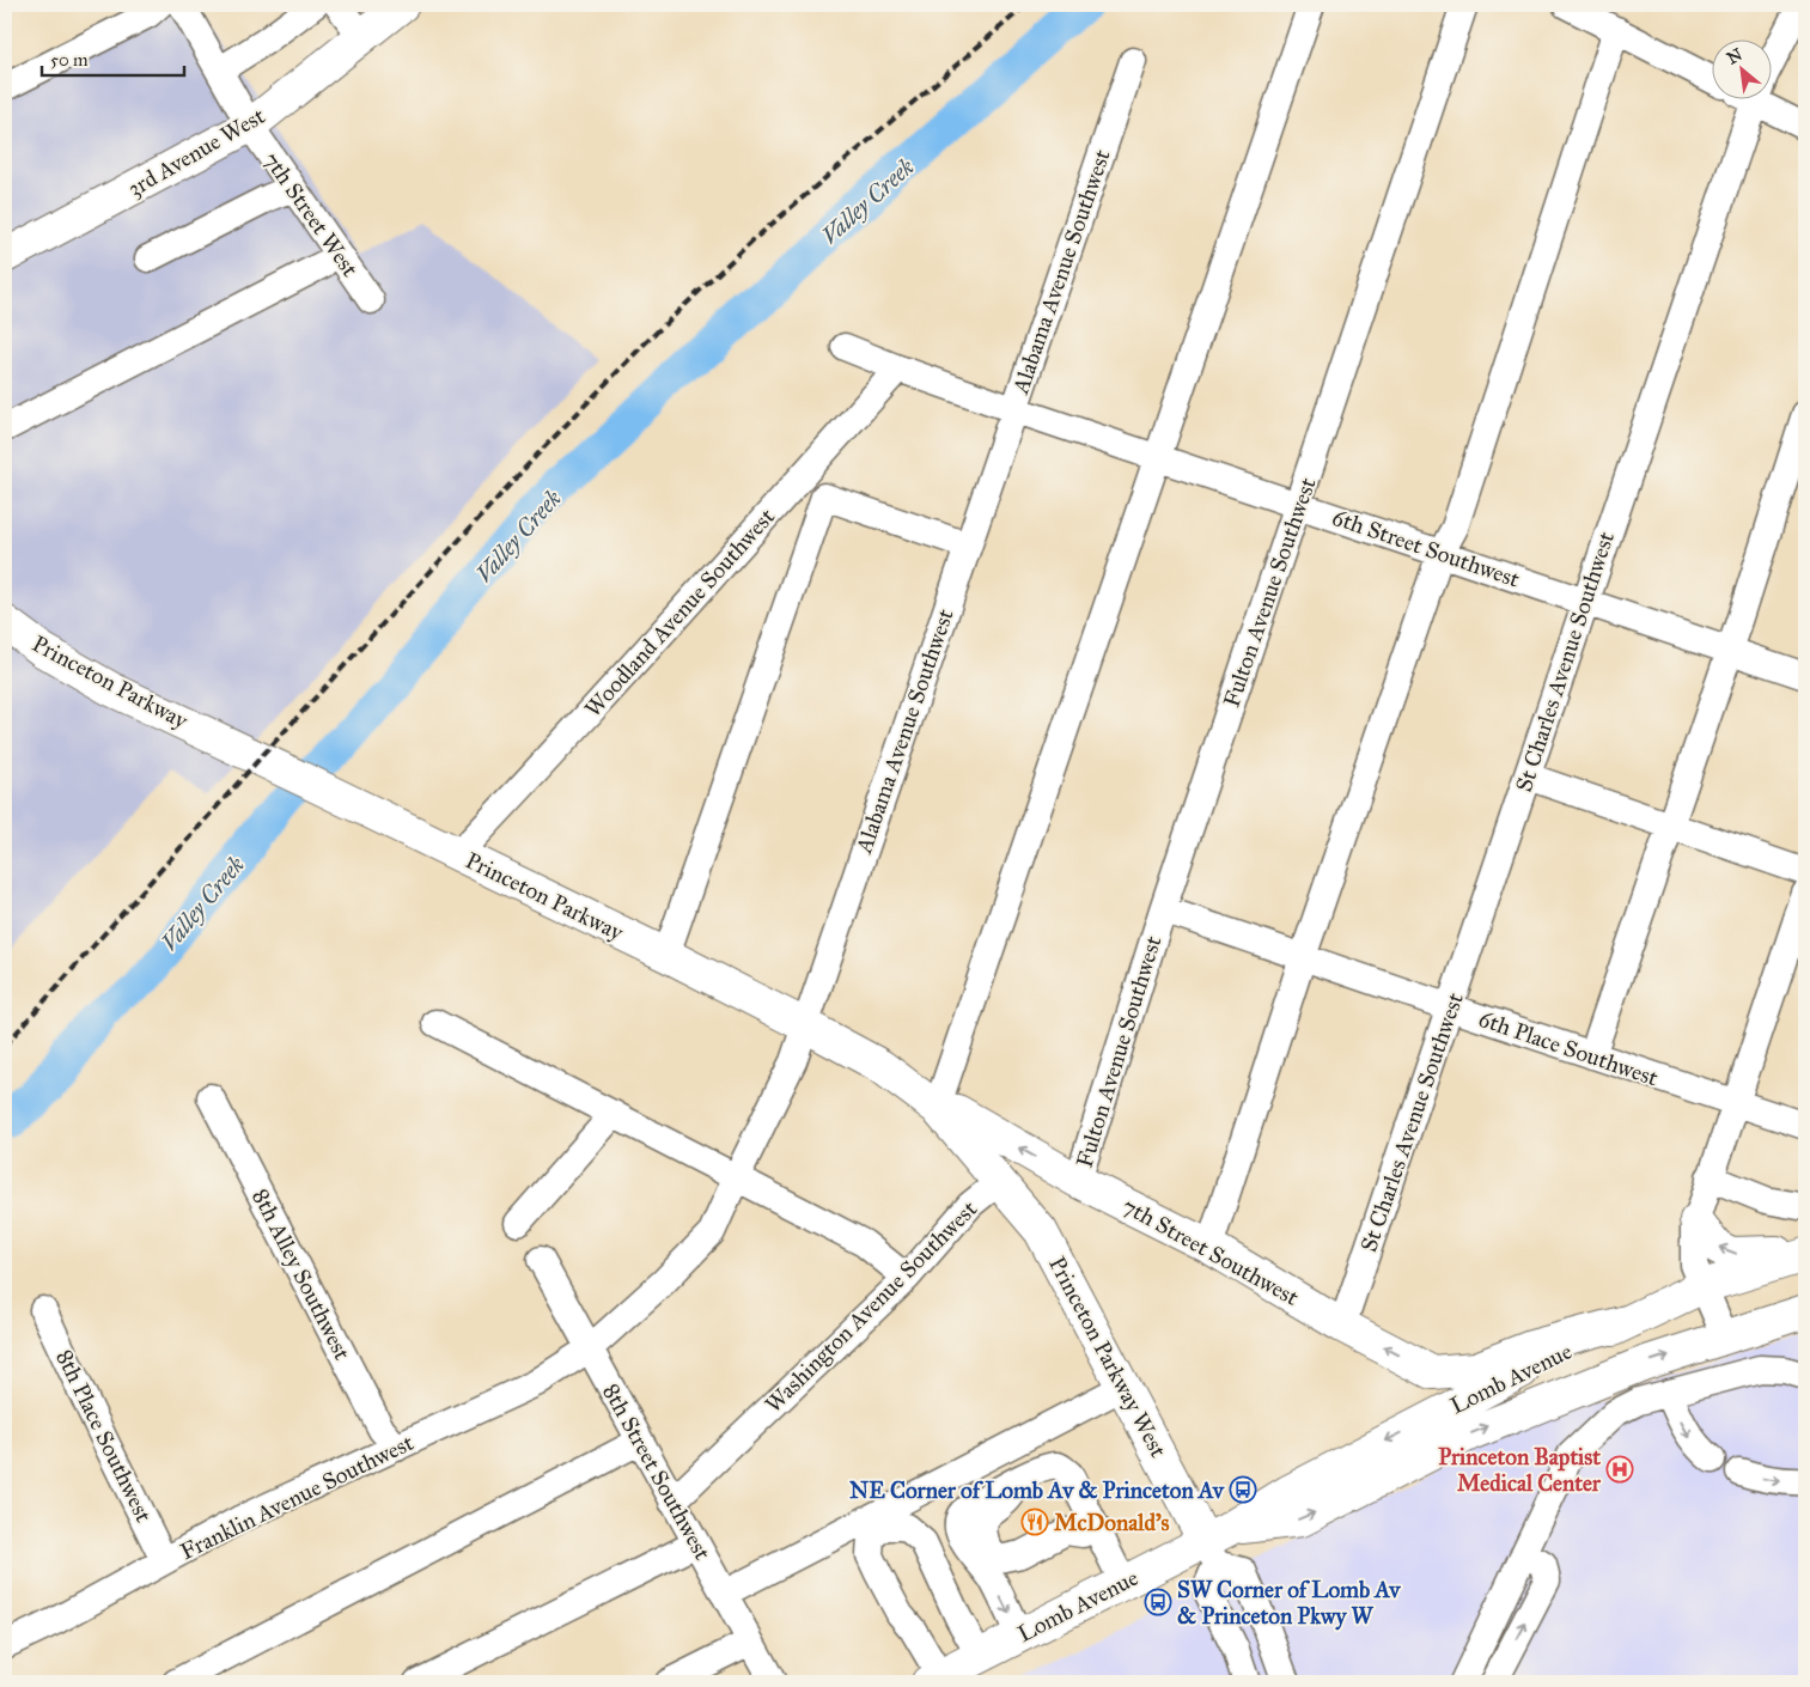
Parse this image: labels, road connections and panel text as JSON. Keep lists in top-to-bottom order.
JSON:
{
  "streets": {
    "main road": [
      "3rd Avenue West",
      "Princeton Parkway",
      "7th Street Southwest",
      "Princeton Parkway West",
      "Lomb Avenue"
    ],
    "street": [
      "7th Street West",
      "Alabama Avenue Southwest",
      "6th Street Southwest",
      "Fulton Avenue Southwest",
      "Woodland Avenue Southwest",
      "St Charles Avenue Southwest",
      "6th Place Southwest",
      "8th Alley Southwest",
      "Washington Avenue Southwest",
      "8th Place Southwest",
      "8th Street Southwest",
      "Franklin Avenue Southwest"
    ]
  },
  "crossings": [
    ["3rd Avenue West", "7th Street West"],
    ["Alabama Avenue Southwest", "6th Street Southwest"],
    ["Alabama Avenue Southwest", "Princeton Parkway"],
    ["Alabama Avenue Southwest", "8th Street Southwest"],
    ["Alabama Avenue Southwest", "Franklin Avenue Southwest"],
    ["6th Street Southwest", "Fulton Avenue Southwest"],
    ["6th Street Southwest", "Woodland Avenue Southwest"],
    ["6th Street Southwest", "St Charles Avenue Southwest"],
    ["Fulton Avenue Southwest", "Princeton Parkway"],
    ["Fulton Avenue Southwest", "6th Place Southwest"],
    ["Fulton Avenue Southwest", "7th Street Southwest"],
    ["Woodland Avenue Southwest", "Princeton Parkway"],
    ["St Charles Avenue Southwest", "6th Place Southwest"],
    ["St Charles Avenue Southwest", "7th Street Southwest"],
    ["Princeton Parkway", "7th Street Southwest"],
    ["7th Street Southwest", "Lomb Avenue"],
    ["8th Alley Southwest", "Franklin Avenue Southwest"],
    ["Washington Avenue Southwest", "Princeton Parkway West"],
    ["Washington Avenue Southwest", "8th Street Southwest"],
    ["Princeton Parkway West", "Lomb Avenue"],
    ["8th Place Southwest", "Franklin Avenue Southwest"],
    ["8th Street Southwest", "Franklin Avenue Southwest"]
  ],
  "one_way": ["7th Street Southwest"],
  "water": ["Valley Creek"],
  "places": {
    "hospital": ["Princeton Baptist Medical Center"],
    "bus stop": ["NE Corner of Lomb Av & Princeton Av", "SW Corner of Lomb Av & Princeton Pkwy W"],
    "restaurant": ["McDonald's"]
  },
  "scale_bar": "50 m",
  "north": "top left"
}
